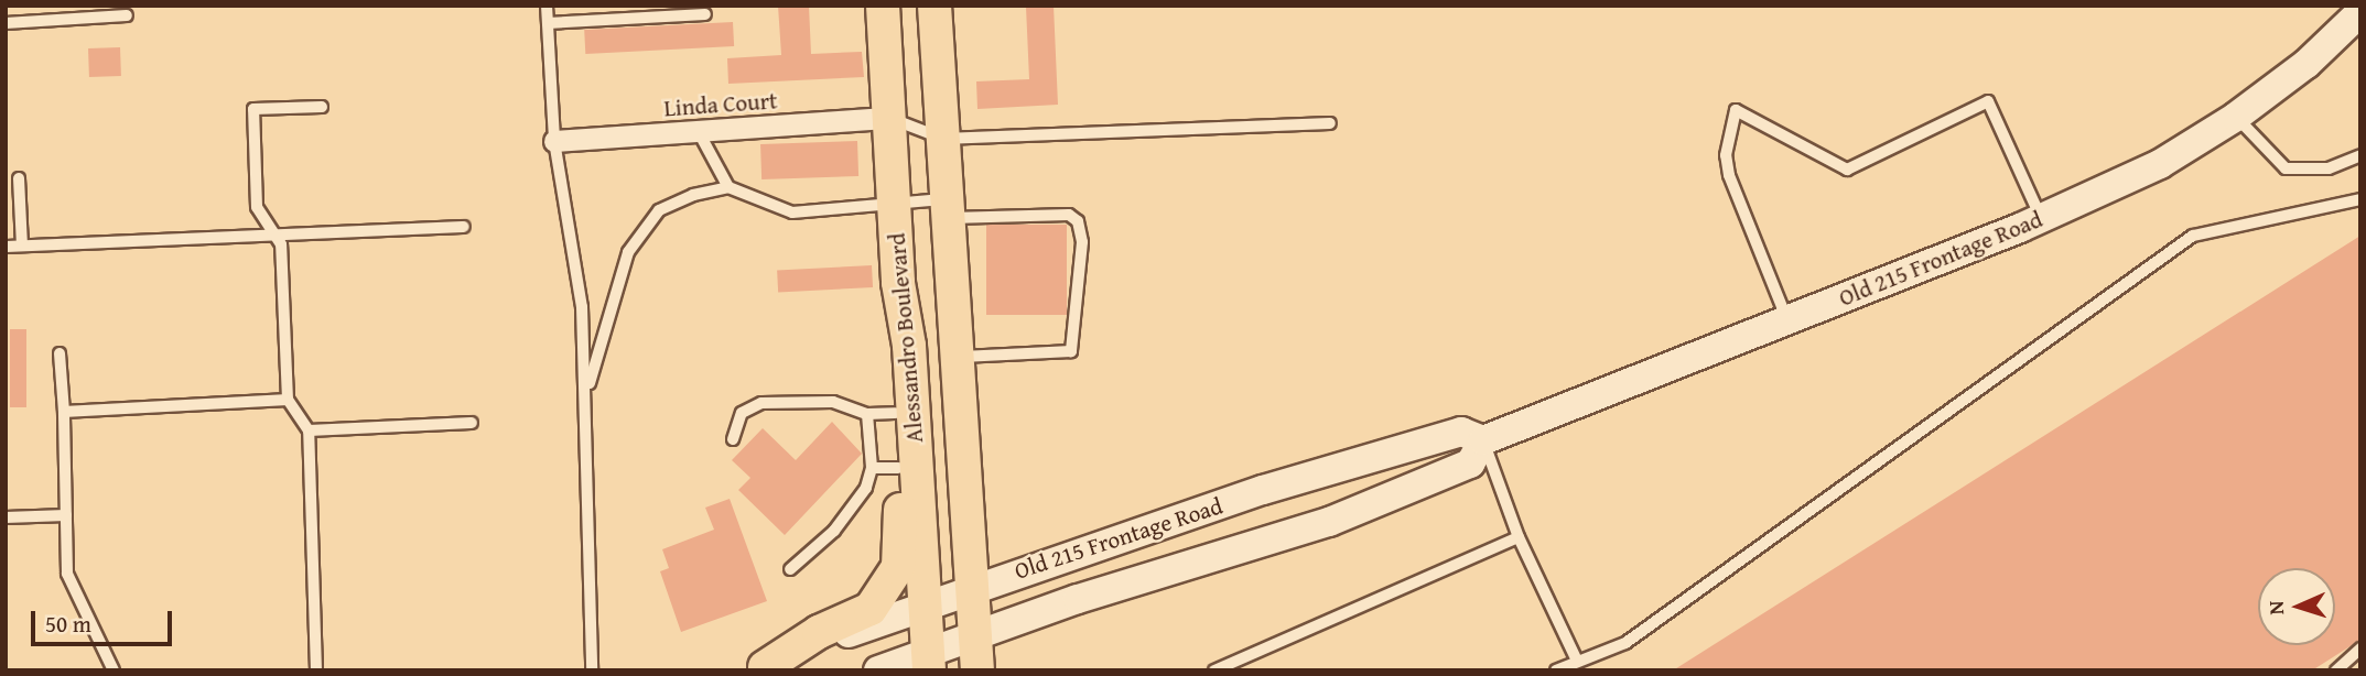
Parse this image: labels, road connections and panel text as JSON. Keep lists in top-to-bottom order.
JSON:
{
  "streets": {
    "main road": ["Alessandro Boulevard"],
    "street": ["Linda Court", "Old 215 Frontage Road"]
  },
  "crossings": [
    ["Linda Court", "Alessandro Boulevard"],
    ["Old 215 Frontage Road", "Alessandro Boulevard"]
  ],
  "scale_bar": "50 m",
  "north": "left"
}
